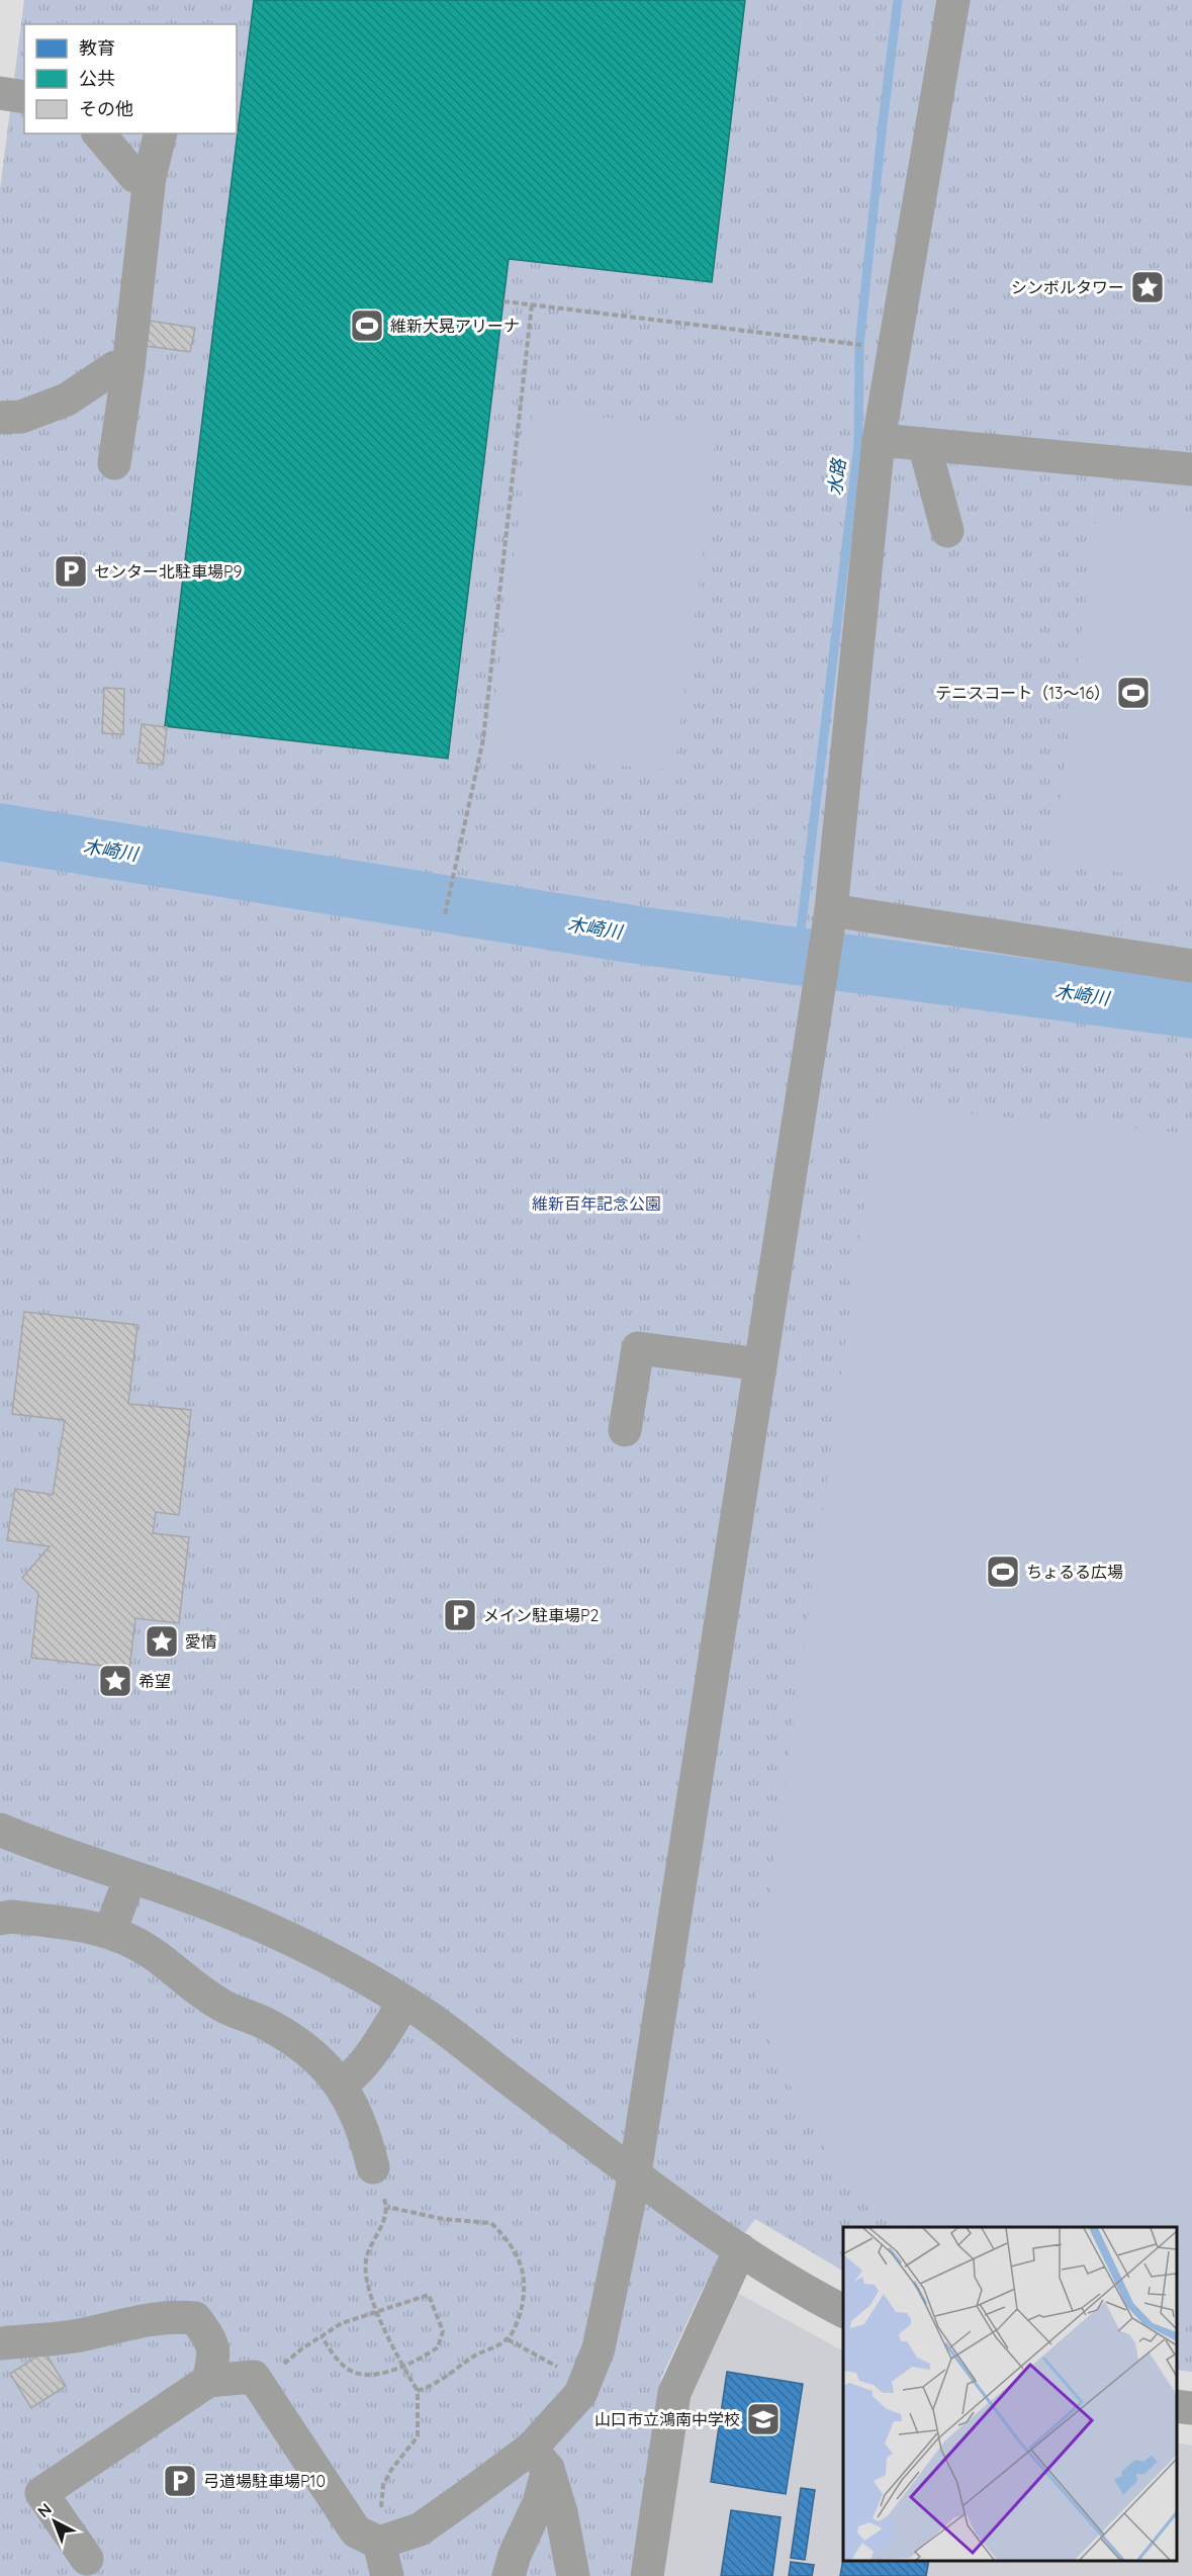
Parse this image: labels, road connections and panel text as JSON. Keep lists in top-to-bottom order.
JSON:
{
  "water": ["水路", "木崎川"],
  "parks": ["維新百年記念公園"],
  "places": {
    "place": ["シンボルタワー", "愛情", "希望"],
    "sports": ["維新大晃アリーナ", "テニスコート（13～16）", "ちょるる広場"],
    "parking": ["センター北駐車場P9", "メイン駐車場P2", "弓道場駐車場P10"],
    "school or university": ["山口市立鴻南中学校"]
  },
  "legend": ["教育", "公共", "その他"],
  "north": "top left"
}
